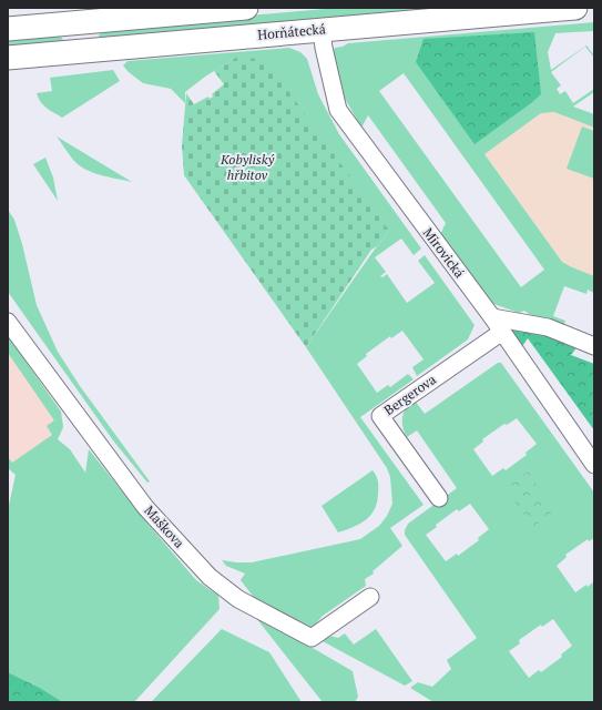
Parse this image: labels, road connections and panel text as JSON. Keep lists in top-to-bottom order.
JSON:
{
  "streets": {
    "main road": ["Horňátecká"],
    "street": ["Mirovická", "Bergerova", "Maškova"]
  },
  "crossings": [
    ["Horňátecká", "Mirovická"],
    ["Mirovická", "Bergerova"]
  ],
  "parks": ["Kobyliský hřbitov"]
}
